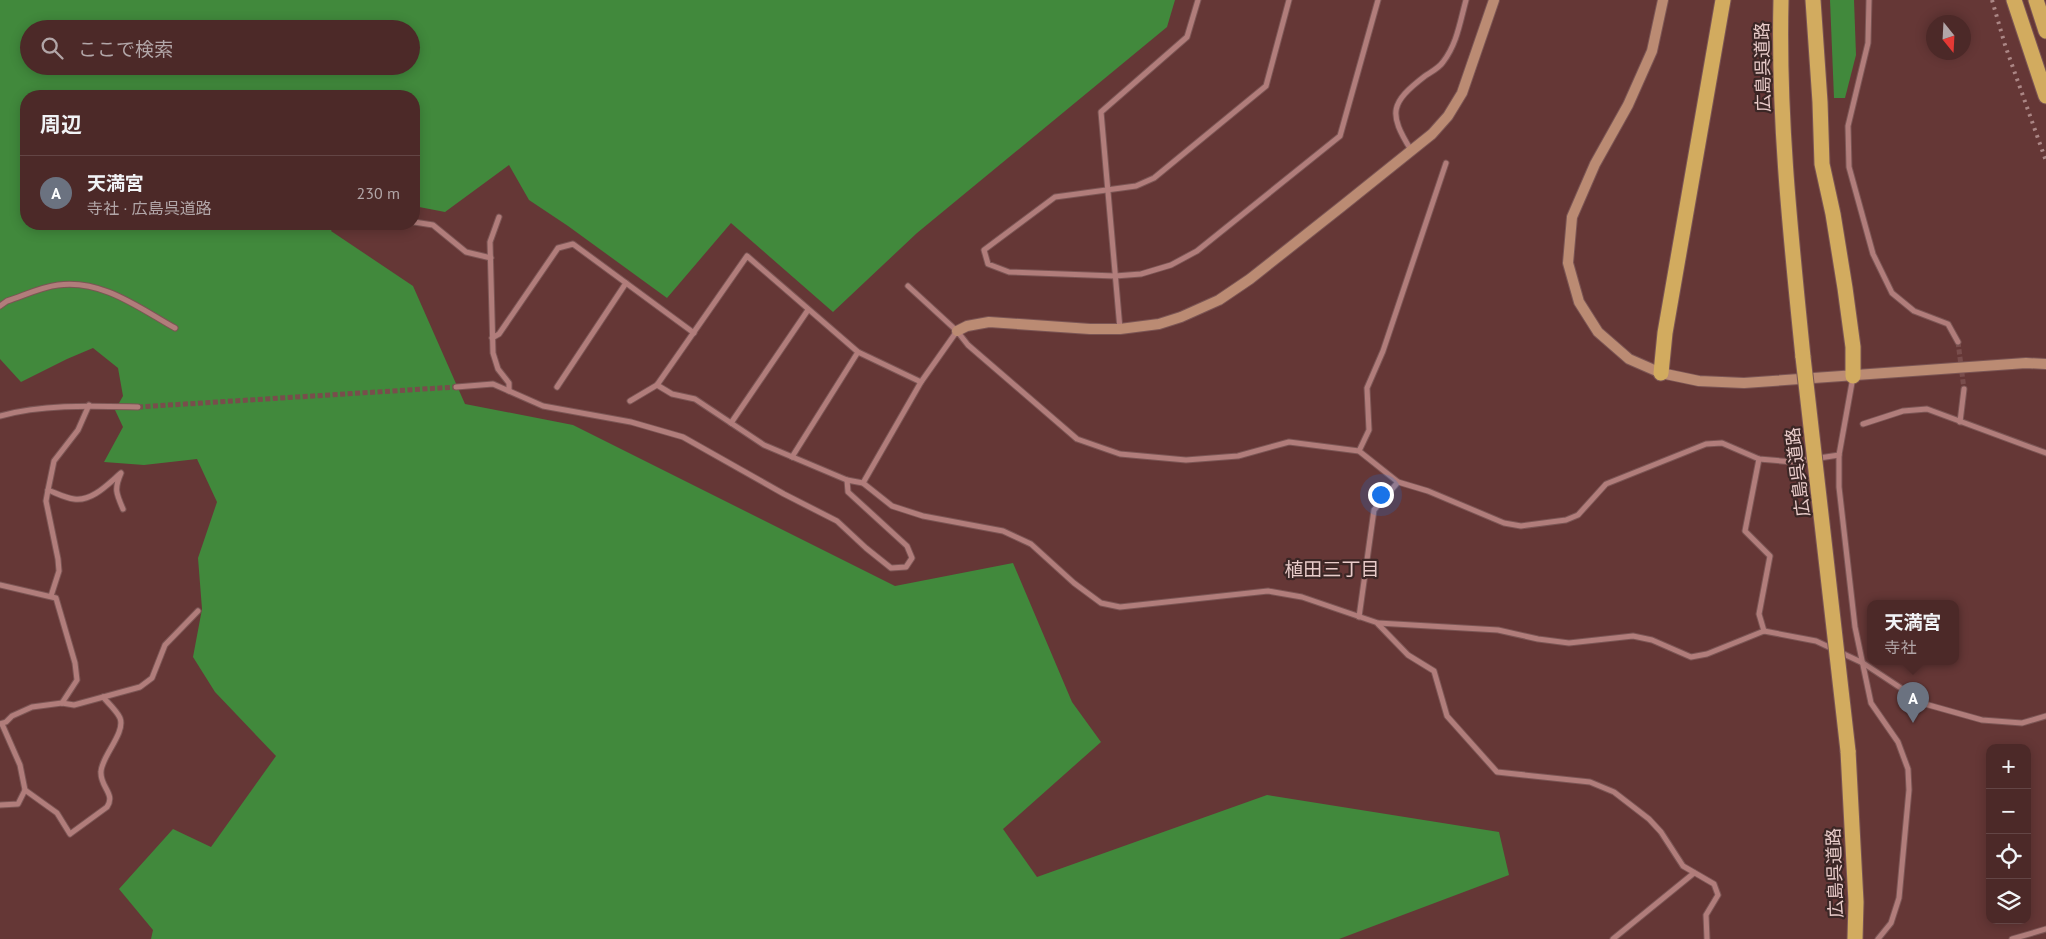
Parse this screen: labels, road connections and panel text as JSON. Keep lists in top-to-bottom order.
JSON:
{
  "streets": {
    "highway": ["広島呉道路"]
  },
  "districts": ["植田三丁目"],
  "north": "bottom",
  "page": {
    "search": "ここで検索",
    "heading": "周辺",
    "list": [
      {
        "mark": "A",
        "name": "天満宮",
        "note": "寺社 · 広島呉道路",
        "value": "230 m"
      }
    ],
    "popup": ["天満宮", "寺社"],
    "pins": "A",
    "map_buttons": ["+", "−"]
  }
}
